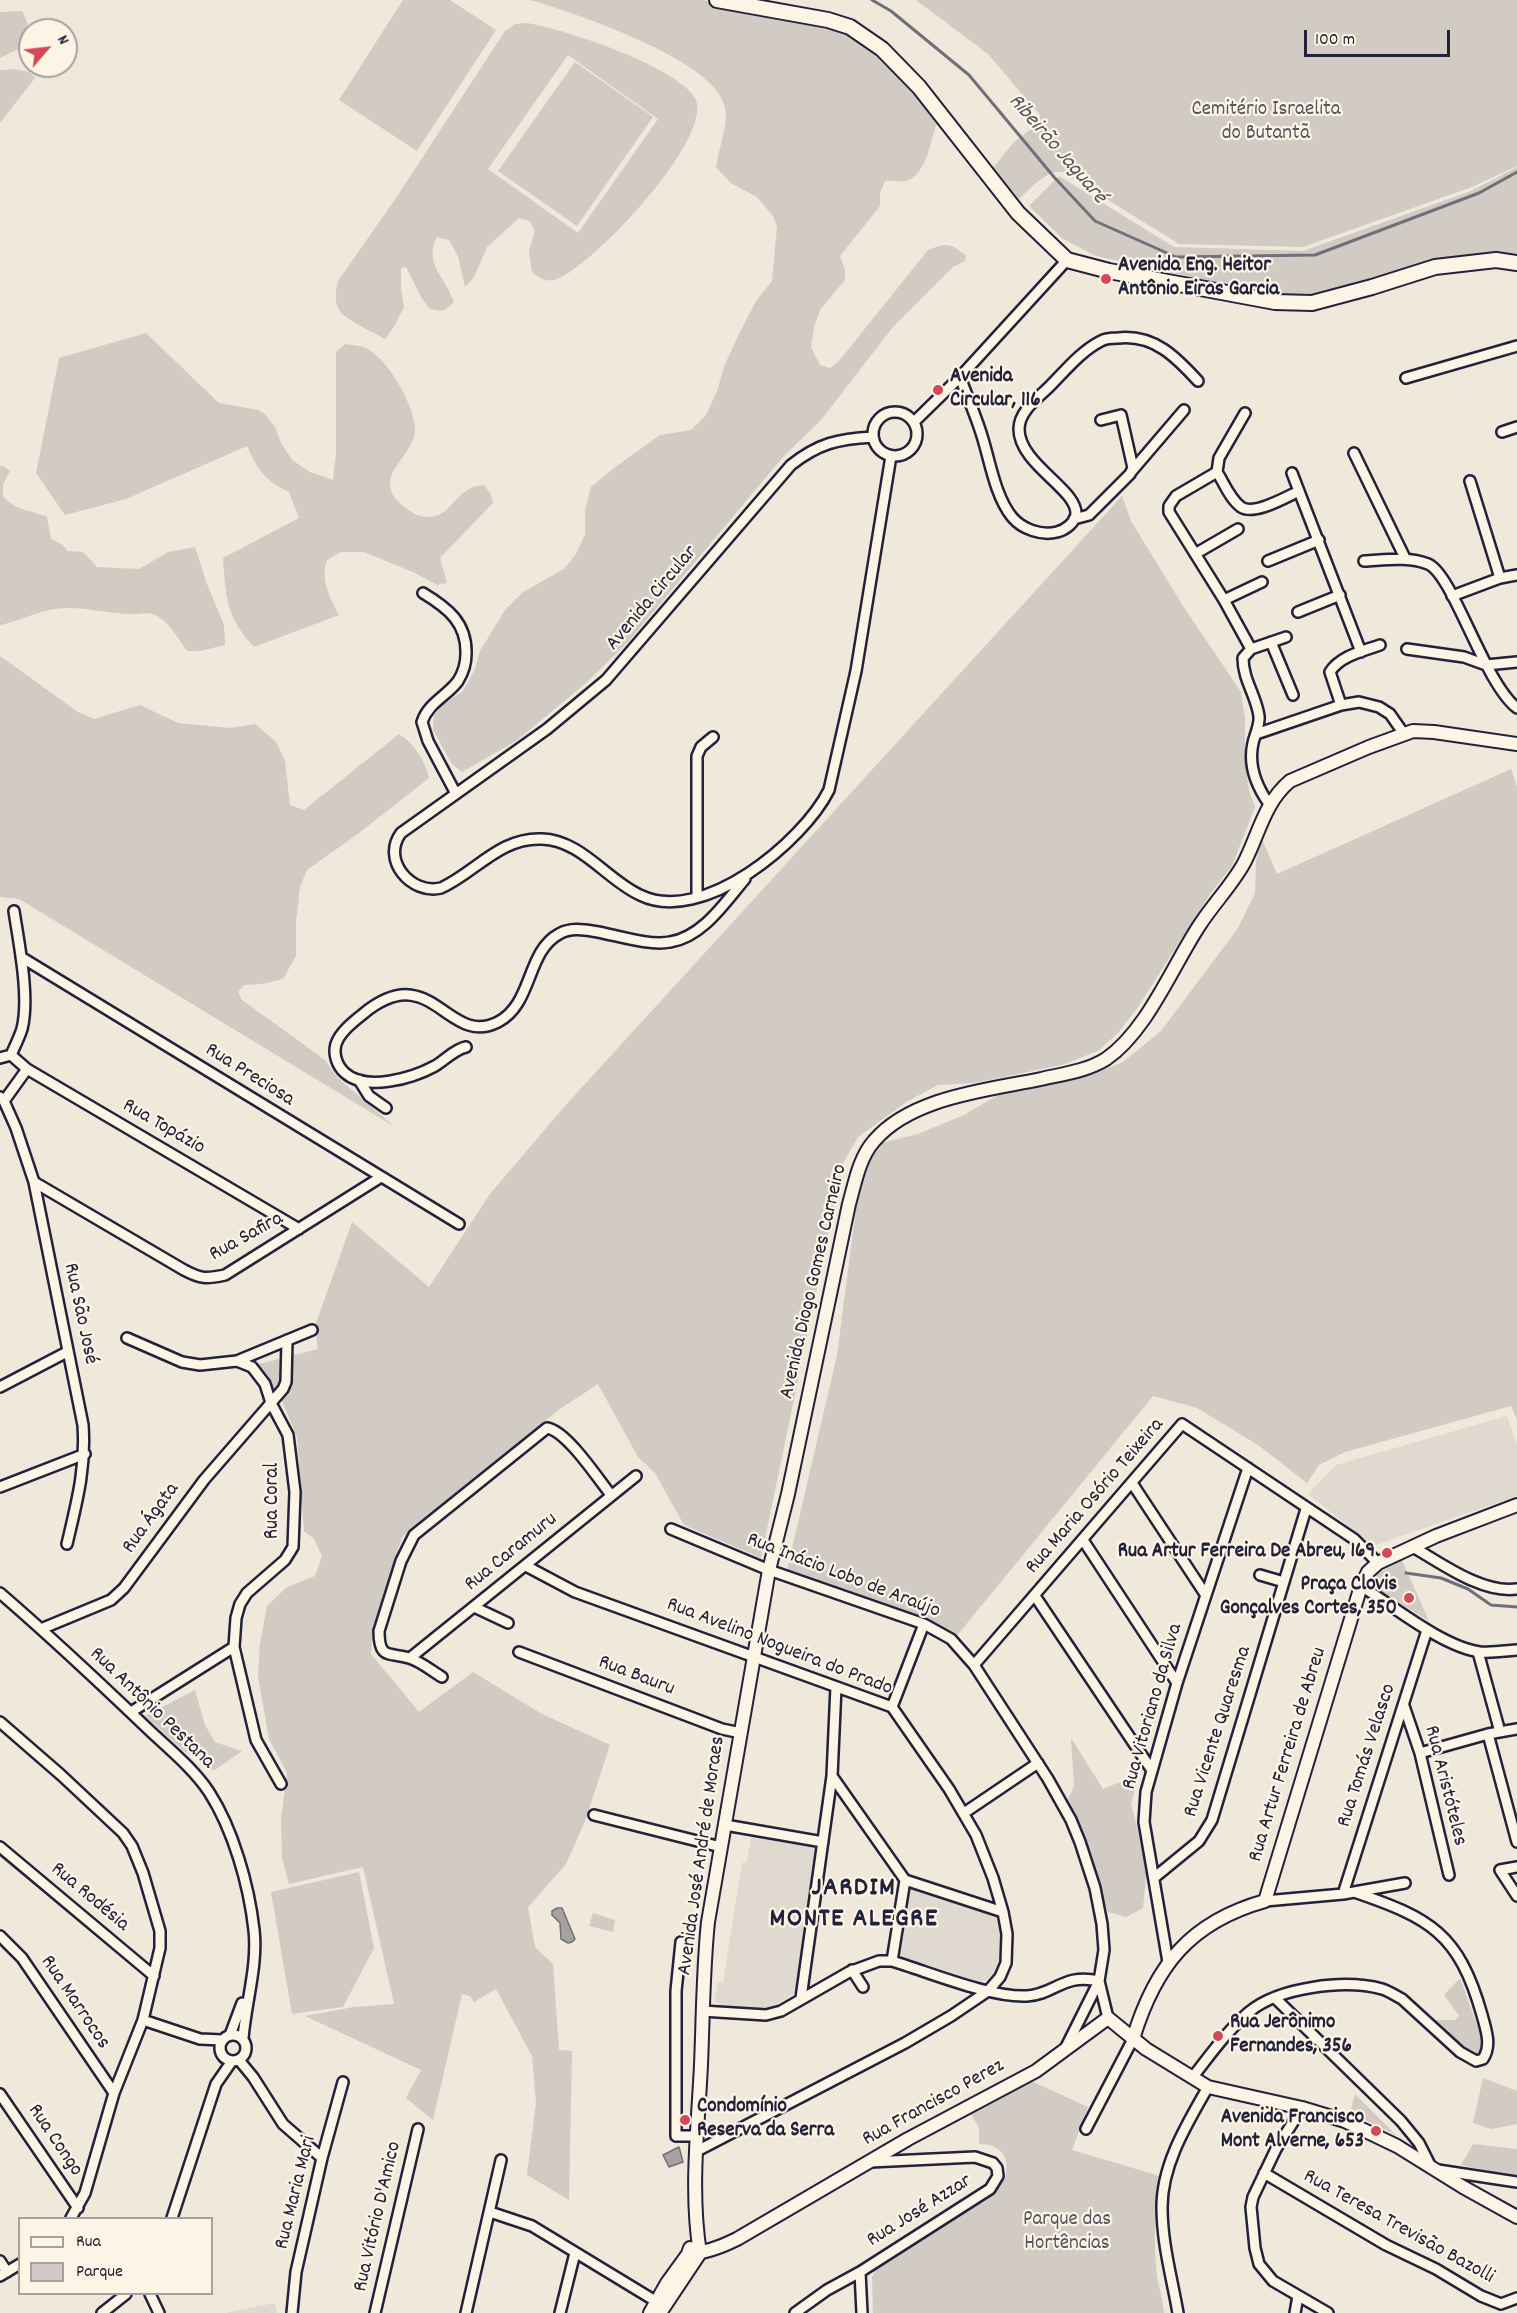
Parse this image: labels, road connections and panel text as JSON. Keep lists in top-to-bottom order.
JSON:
{
  "streets": {
    "street": [
      "Avenida Circular",
      "Rua Preciosa",
      "Rua Topázio",
      "Rua Safira",
      "Avenida Diogo Gomes Carneiro",
      "Rua São José",
      "Rua Maria Osório Teixeira",
      "Rua Coral",
      "Rua Ágata",
      "Rua Caramuru",
      "Rua Inácio Lobo de Araújo",
      "Rua Avelino Nogueira do Prado",
      "Rua Bauru",
      "Rua Vitoriano da Silva",
      "Rua Antônio Pestana",
      "Rua Vicente Quaresma",
      "Rua Artur Ferreira de Abreu",
      "Rua Tomás Velasco",
      "Rua Aristóteles",
      "Avenida José André de Moraes",
      "Rua Rodésia",
      "Rua Marrocos",
      "Rua Francisco Perez",
      "Rua Congo",
      "Rua Maria Mari",
      "Rua José Azzar",
      "Rua Vitório D'Amico",
      "Rua Teresa Trevisão Bazolli"
    ]
  },
  "crossings": [
    ["Rua Preciosa", "Rua Safira"],
    ["Rua Topázio", "Rua Safira"],
    ["Rua Safira", "Rua São José"],
    ["Avenida Diogo Gomes Carneiro", "Rua Inácio Lobo de Araújo"],
    ["Avenida Diogo Gomes Carneiro", "Avenida José André de Moraes"],
    ["Rua Maria Osório Teixeira", "Rua Inácio Lobo de Araújo"],
    ["Rua Maria Osório Teixeira", "Rua Vitoriano da Silva"],
    ["Rua Maria Osório Teixeira", "Rua Vicente Quaresma"],
    ["Rua Maria Osório Teixeira", "Rua Artur Ferreira de Abreu"],
    ["Rua Coral", "Rua Ágata"],
    ["Rua Ágata", "Rua Antônio Pestana"],
    ["Rua Caramuru", "Rua Avelino Nogueira do Prado"],
    ["Rua Inácio Lobo de Araújo", "Avenida José André de Moraes"],
    ["Rua Inácio Lobo de Araújo", "Rua Francisco Perez"],
    ["Rua Avelino Nogueira do Prado", "Avenida José André de Moraes"],
    ["Rua Bauru", "Avenida José André de Moraes"],
    ["Rua Vitoriano da Silva", "Rua Vicente Quaresma"],
    ["Rua Tomás Velasco", "Rua Aristóteles"],
    ["Avenida José André de Moraes", "Rua Francisco Perez"],
    ["Rua Francisco Perez", "Rua José Azzar"]
  ],
  "districts": ["JARDIM MONTE ALEGRE"],
  "water": ["Ribeirão Jaguaré"],
  "parks": ["Cemitério Israelita do Butantã", "Parque das Hortências"],
  "places": [
    "Avenida Eng. Heitor Antônio Eiras Garcia",
    "Avenida Circular, 116",
    "Rua Artur Ferreira De Abreu, 169",
    "Praça Clovis Gonçalves Cortes, 350",
    "Rua Jerônimo Fernandes, 356",
    "Condomínio Reserva da Serra",
    "Avenida Francisco Mont Alverne, 653"
  ],
  "legend": ["Rua", "Parque"],
  "scale_bar": "100 m",
  "north": "top right"
}
